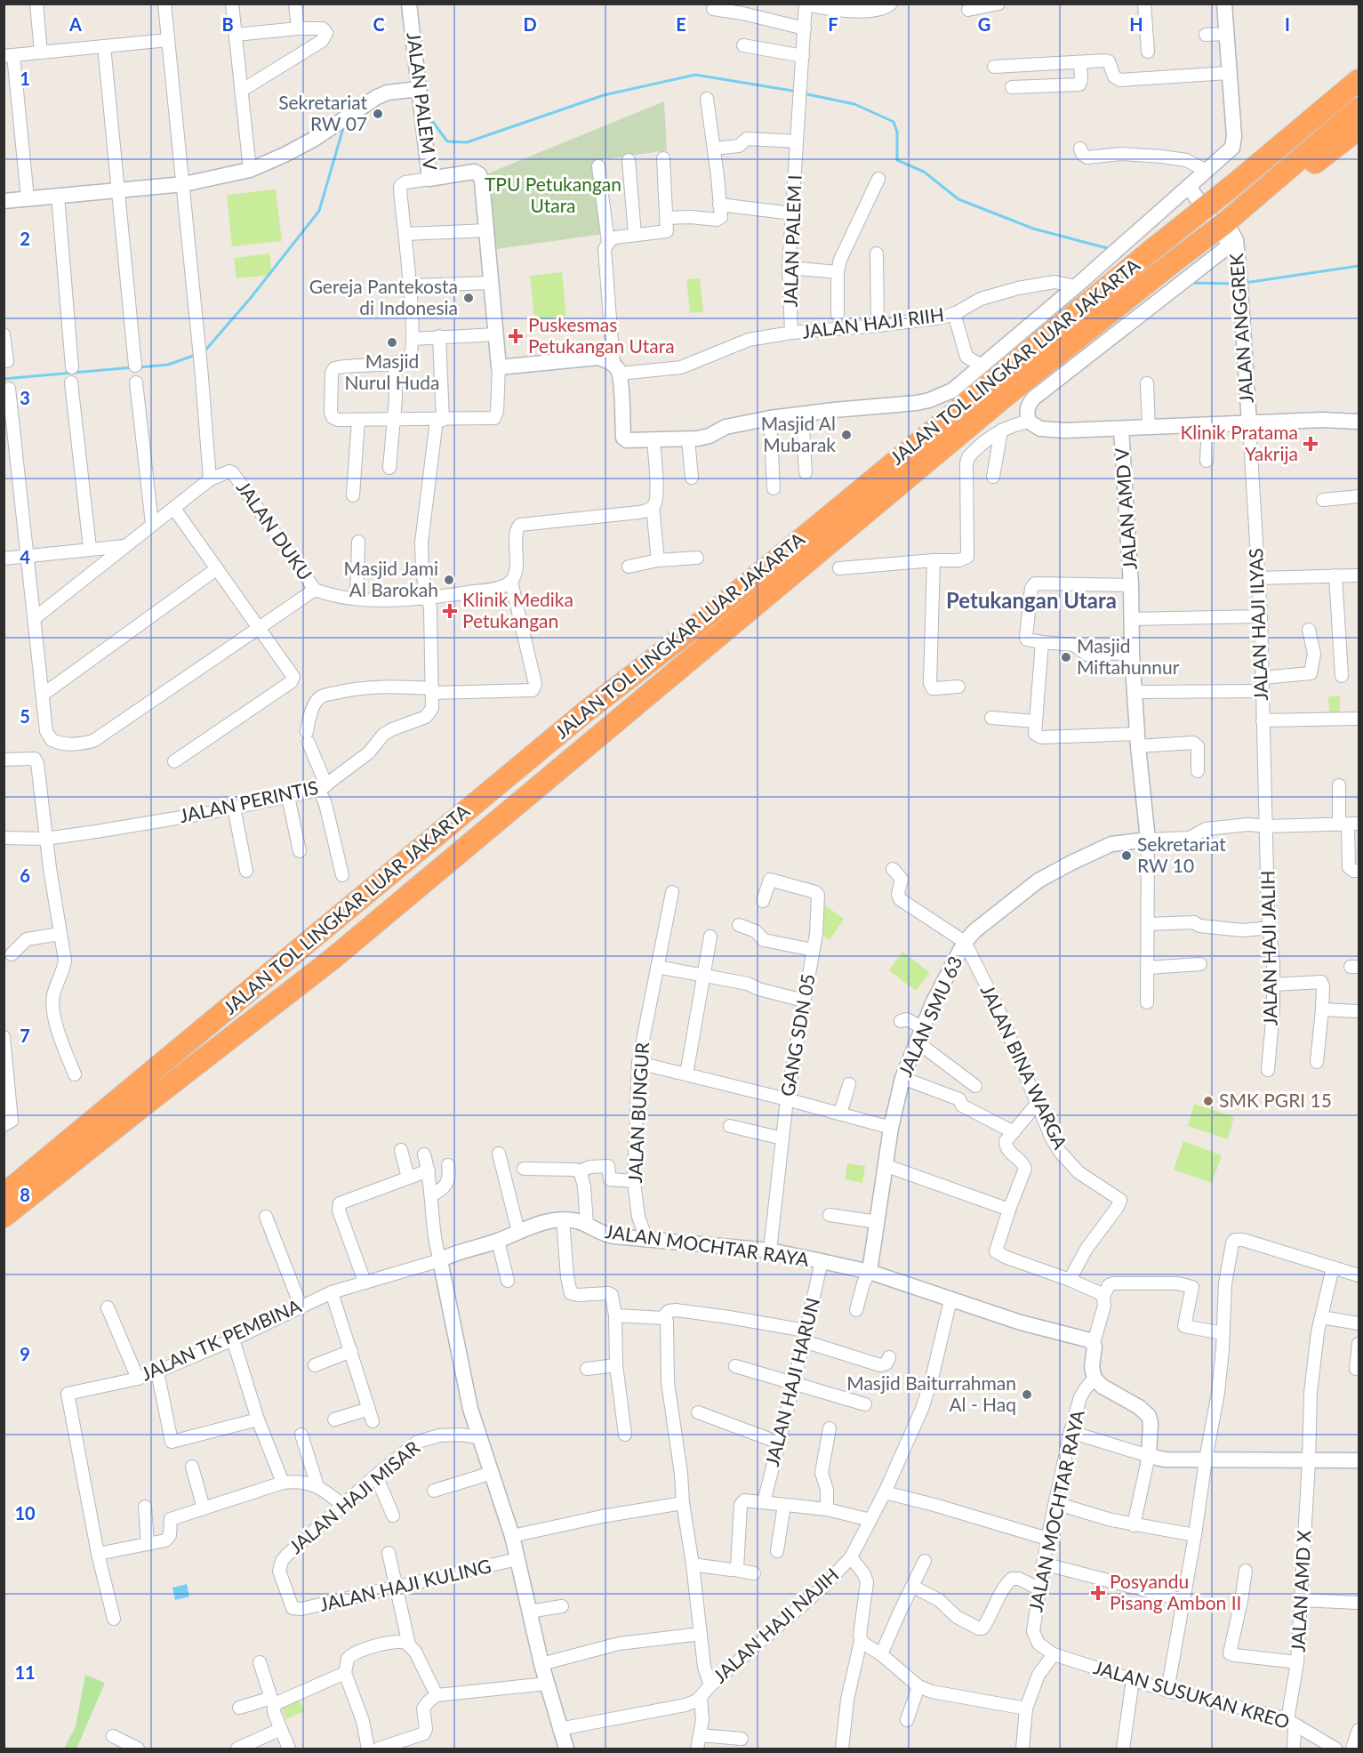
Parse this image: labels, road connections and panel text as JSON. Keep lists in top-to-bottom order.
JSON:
{
  "streets": {
    "highway": ["JALAN TOL LINGKAR LUAR JAKARTA"],
    "street": [
      "JALAN PALEM V",
      "JALAN PALEM I",
      "JALAN HAJI RIIH",
      "JALAN ANGGREK",
      "JALAN AMD V",
      "JALAN DUKU",
      "JALAN HAJI ILYAS",
      "JALAN PERINTIS",
      "JALAN HAJI JALIH",
      "JALAN SMU 63",
      "GANG SDN 05",
      "JALAN BINA WARGA",
      "JALAN BUNGUR",
      "JALAN MOCHTAR RAYA",
      "JALAN TK PEMBINA",
      "JALAN HAJI HARUN",
      "JALAN HAJI MISAR",
      "JALAN HAJI KULING",
      "JALAN AMD X",
      "JALAN HAJI NAJIH",
      "JALAN SUSUKAN KREO"
    ]
  },
  "crossings": [
    ["JALAN PALEM I", "JALAN HAJI RIIH"],
    ["JALAN ANGGREK", "JALAN HAJI ILYAS"],
    ["JALAN AMD V", "JALAN SMU 63"],
    ["JALAN HAJI ILYAS", "JALAN HAJI JALIH"],
    ["JALAN SMU 63", "JALAN BINA WARGA"],
    ["JALAN SMU 63", "JALAN MOCHTAR RAYA"],
    ["GANG SDN 05", "JALAN MOCHTAR RAYA"],
    ["JALAN BUNGUR", "JALAN MOCHTAR RAYA"],
    ["JALAN MOCHTAR RAYA", "JALAN TK PEMBINA"],
    ["JALAN MOCHTAR RAYA", "JALAN HAJI HARUN"],
    ["JALAN MOCHTAR RAYA", "JALAN HAJI NAJIH"],
    ["JALAN MOCHTAR RAYA", "JALAN SUSUKAN KREO"],
    ["JALAN HAJI MISAR", "JALAN HAJI KULING"],
    ["JALAN AMD X", "JALAN SUSUKAN KREO"]
  ],
  "districts": ["Petukangan Utara"],
  "parks": ["TPU Petukangan Utara"],
  "places": {
    "other": [
      "Sekretariat RW 07",
      "Gereja Pantekosta di Indonesia",
      "Masjid Nurul Huda",
      "Masjid Al Mubarak",
      "Masjid Jami Al Barokah",
      "Masjid Miftahunnur",
      "Sekretariat RW 10",
      "SMK PGRI 15",
      "Masjid Baiturrahman Al - Haq"
    ],
    "health": [
      "Puskesmas Petukangan Utara",
      "Klinik Pratama Yakrija",
      "Klinik Medika Petukangan",
      "Posyandu Pisang Ambon II"
    ]
  },
  "grid": {
    "columns": [
      "A",
      "B",
      "C",
      "D",
      "E",
      "F",
      "G",
      "H",
      "I"
    ],
    "rows": [
      "1",
      "2",
      "3",
      "4",
      "5",
      "6",
      "7",
      "8",
      "9",
      "10",
      "11"
    ]
  }
}
